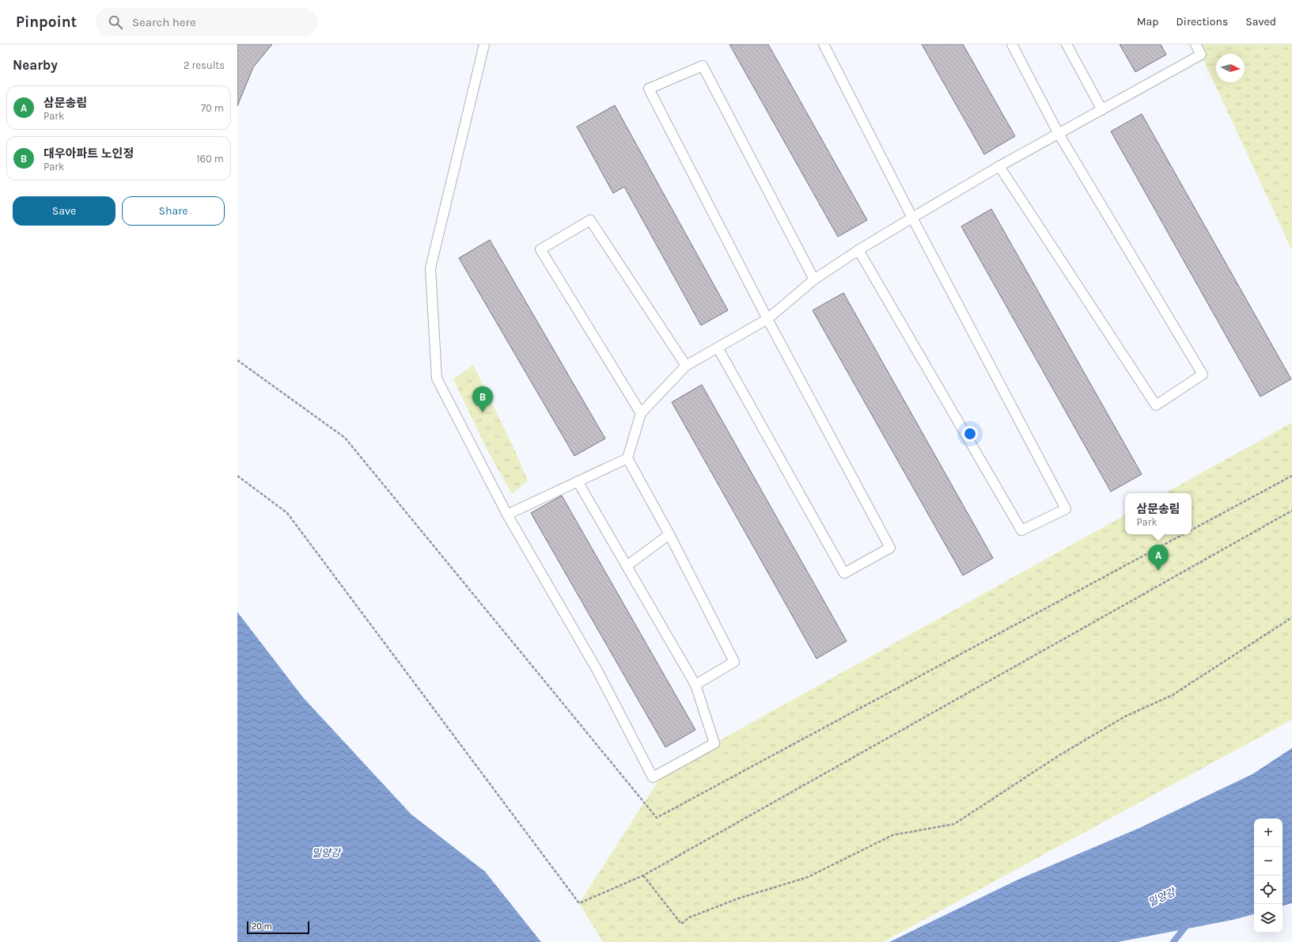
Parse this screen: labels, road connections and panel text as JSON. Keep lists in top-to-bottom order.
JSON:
{
  "water": ["밀양강"],
  "scale_bar": "20 m",
  "north": "right",
  "page": {
    "header": "Pinpoint",
    "search": "Search here",
    "nav": ["Map", "Directions", "Saved"],
    "heading": ["Nearby", "2 results"],
    "list": [
      {
        "mark": "A",
        "name": "삼문송림",
        "note": "Park",
        "value": "70 m"
      },
      {
        "mark": "B",
        "name": "대우아파트 노인정",
        "note": "Park",
        "value": "160 m"
      }
    ],
    "buttons": ["Save", "Share"],
    "pins": ["B", "A"],
    "popup": ["삼문송림", "Park"],
    "map_buttons": ["+", "−"],
    "scale": "20 m"
  }
}
